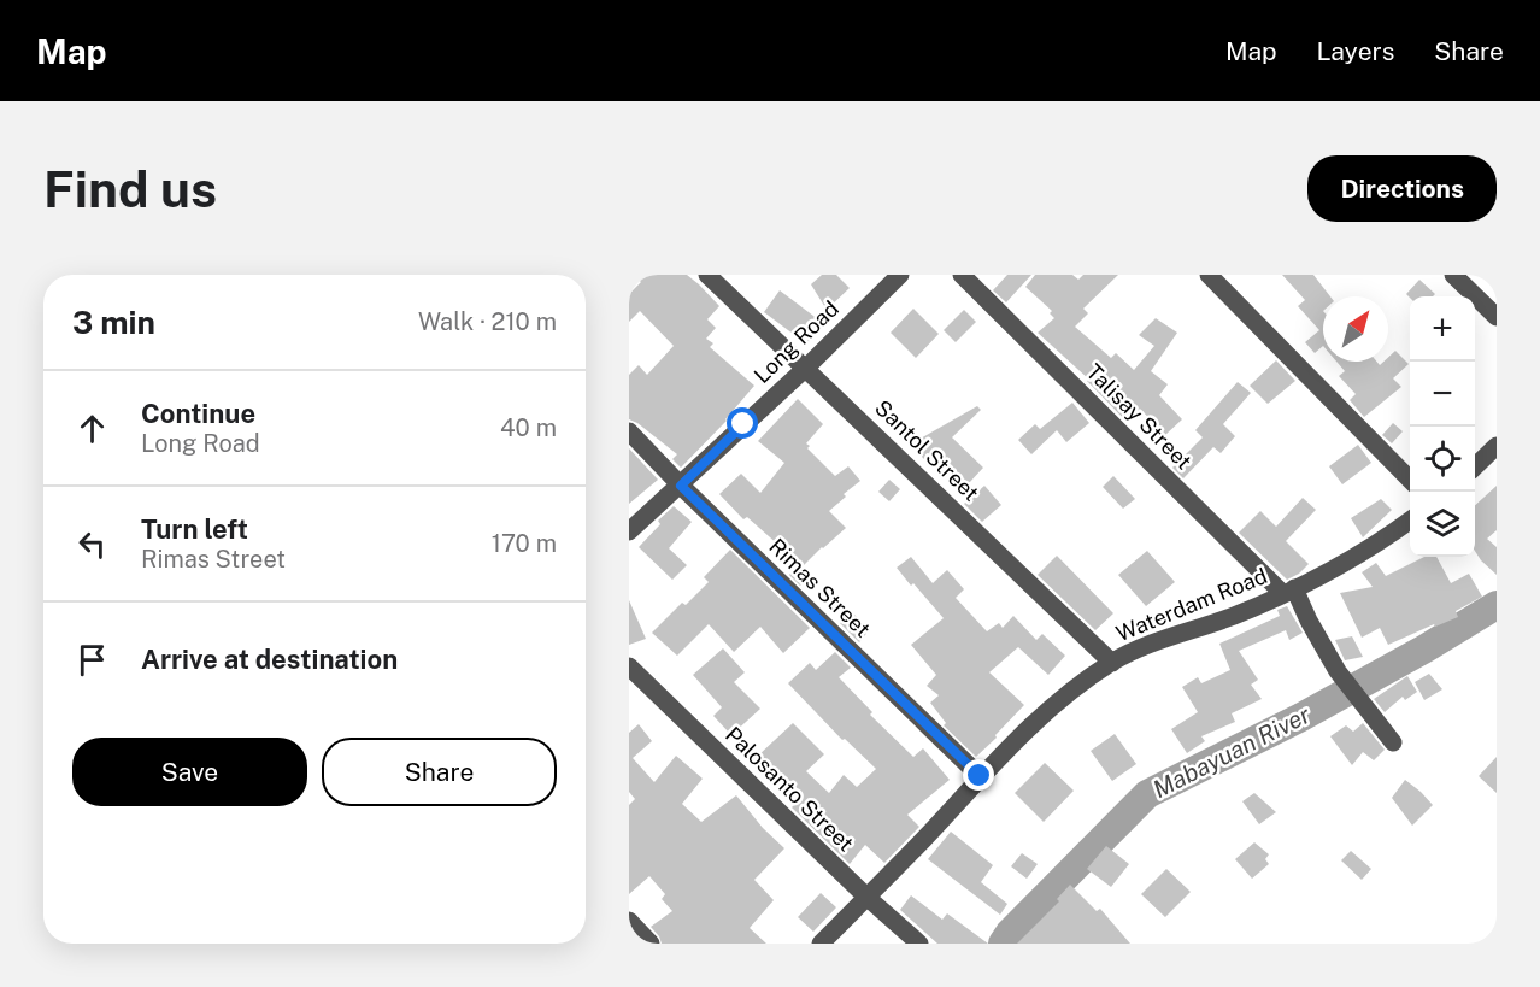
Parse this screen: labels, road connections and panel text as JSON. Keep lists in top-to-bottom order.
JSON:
{
  "streets": {
    "street": [
      "Long Road",
      "Talisay Street",
      "Santol Street",
      "Rimas Street",
      "Waterdam Road",
      "Palosanto Street"
    ]
  },
  "crossings": [
    ["Long Road", "Santol Street"],
    ["Long Road", "Rimas Street"],
    ["Talisay Street", "Waterdam Road"],
    ["Santol Street", "Waterdam Road"],
    ["Rimas Street", "Waterdam Road"],
    ["Waterdam Road", "Palosanto Street"]
  ],
  "water": ["Mabayuan River"],
  "north": "top right",
  "page": {
    "header": "Map",
    "nav": ["Map", "Layers", "Share"],
    "buttons": [
      "Directions",
      ["Save", "Share"]
    ],
    "title": "Find us",
    "heading": ["3 min", "Walk · 210 m"],
    "map_buttons": ["+", "−"],
    "list": [
      ["Continue", "Long Road", "40 m"],
      ["Turn left", "Rimas Street", "170 m"],
      "Arrive at destination"
    ]
  }
}
